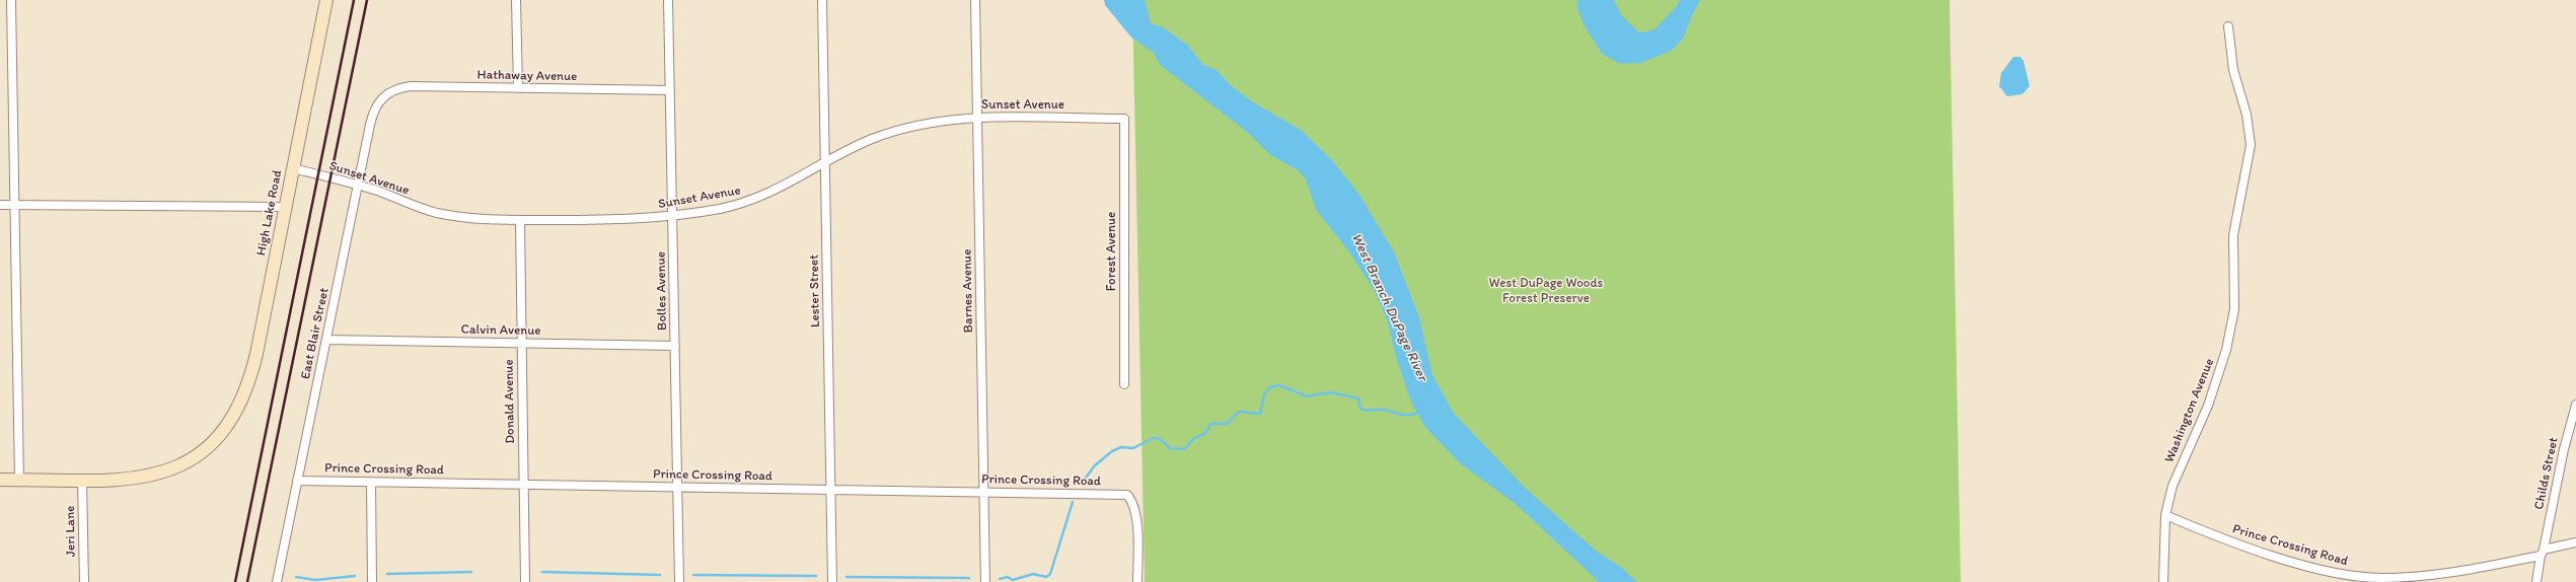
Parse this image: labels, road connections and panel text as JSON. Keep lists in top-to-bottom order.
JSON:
{
  "streets": {
    "street": [
      "Hathaway Avenue",
      "Sunset Avenue",
      "High Lake Road",
      "Forest Avenue",
      "Bolles Avenue",
      "Lester Street",
      "Barnes Avenue",
      "Calvin Avenue",
      "East Blair Street",
      "Donald Avenue",
      "Washington Avenue",
      "Prince Crossing Road",
      "Childs Street",
      "Jeri Lane"
    ]
  },
  "crossings": [
    ["Hathaway Avenue", "Bolles Avenue"],
    ["Hathaway Avenue", "East Blair Street"],
    ["Sunset Avenue", "High Lake Road"],
    ["Sunset Avenue", "Forest Avenue"],
    ["Sunset Avenue", "Bolles Avenue"],
    ["Sunset Avenue", "Lester Street"],
    ["Sunset Avenue", "Barnes Avenue"],
    ["Sunset Avenue", "East Blair Street"],
    ["Sunset Avenue", "Donald Avenue"],
    ["High Lake Road", "Jeri Lane"],
    ["Bolles Avenue", "Calvin Avenue"],
    ["Bolles Avenue", "Prince Crossing Road"],
    ["Lester Street", "Prince Crossing Road"],
    ["Barnes Avenue", "Prince Crossing Road"],
    ["Calvin Avenue", "East Blair Street"],
    ["Calvin Avenue", "Donald Avenue"],
    ["East Blair Street", "Prince Crossing Road"],
    ["Donald Avenue", "Prince Crossing Road"],
    ["Washington Avenue", "Prince Crossing Road"],
    ["Prince Crossing Road", "Childs Street"]
  ],
  "water": ["West Branch DuPage River"],
  "parks": ["West DuPage Woods Forest Preserve"]
}
